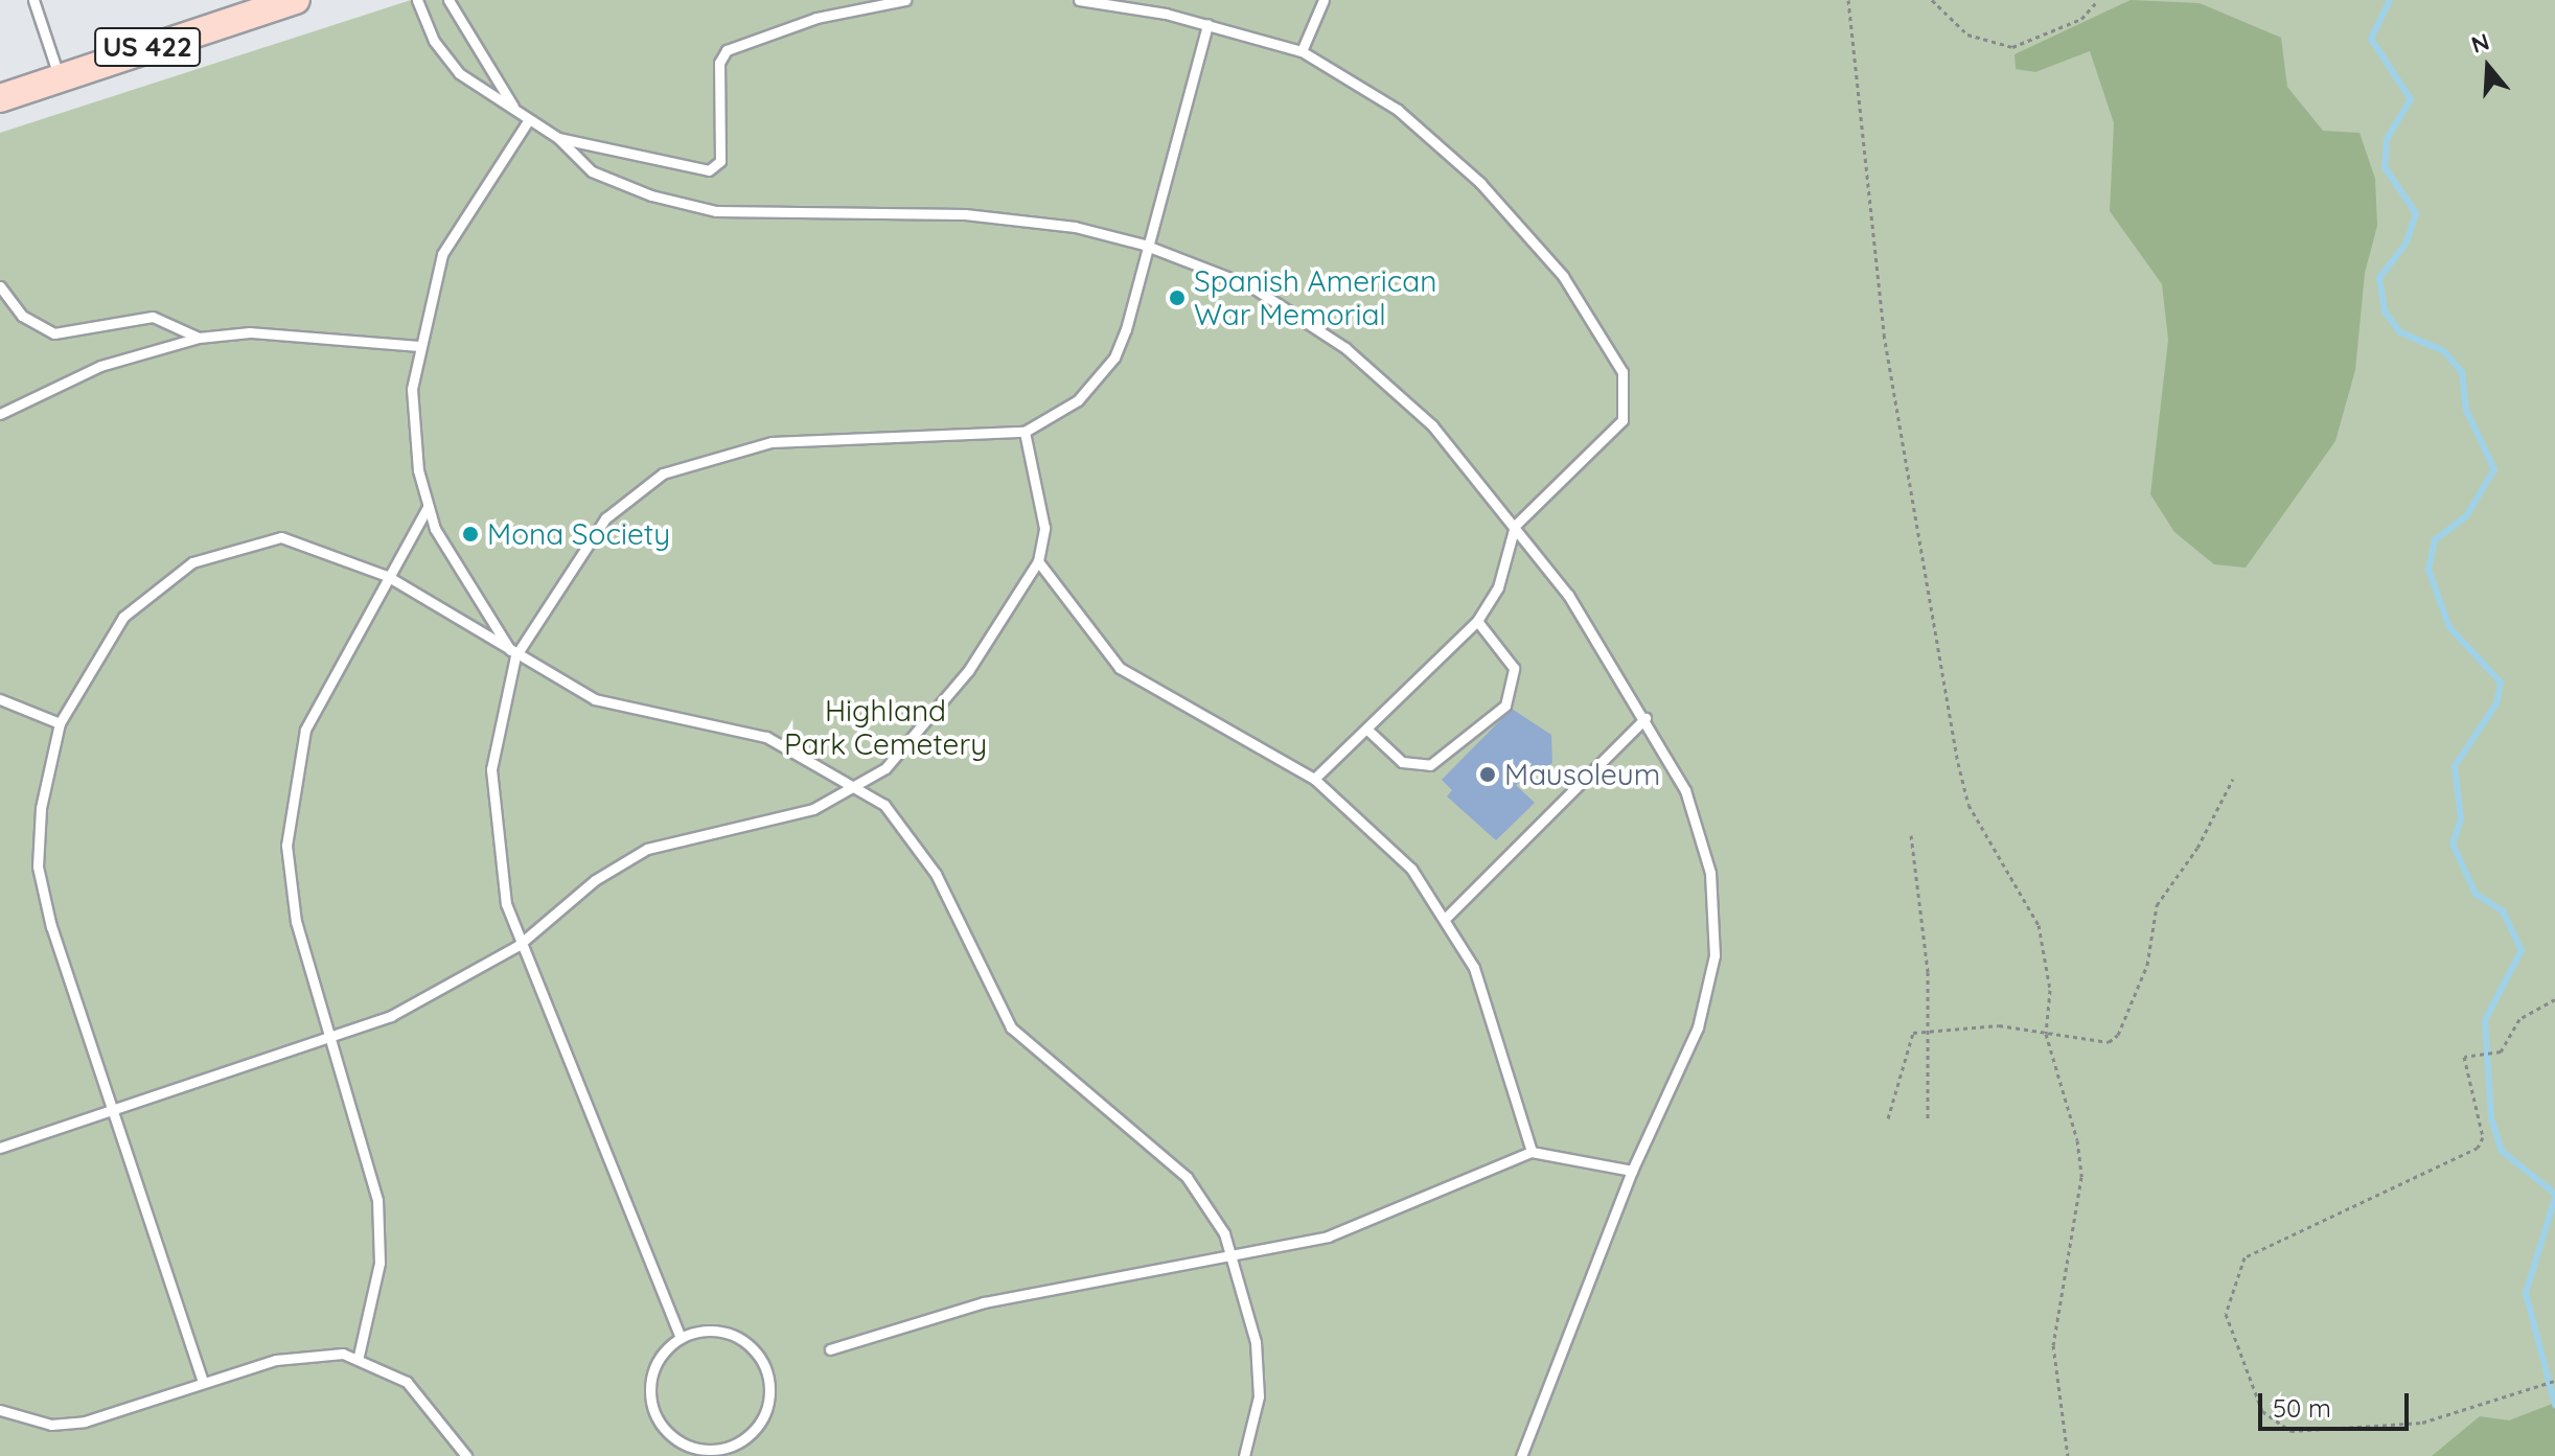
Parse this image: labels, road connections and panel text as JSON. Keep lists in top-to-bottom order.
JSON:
{
  "streets": {
    "main road": ["US 422"]
  },
  "parks": ["Highland Park Cemetery"],
  "places": ["Spanish American War Memorial", "Mona Society", "Mausoleum"],
  "scale_bar": "50 m",
  "north": "top"
}
